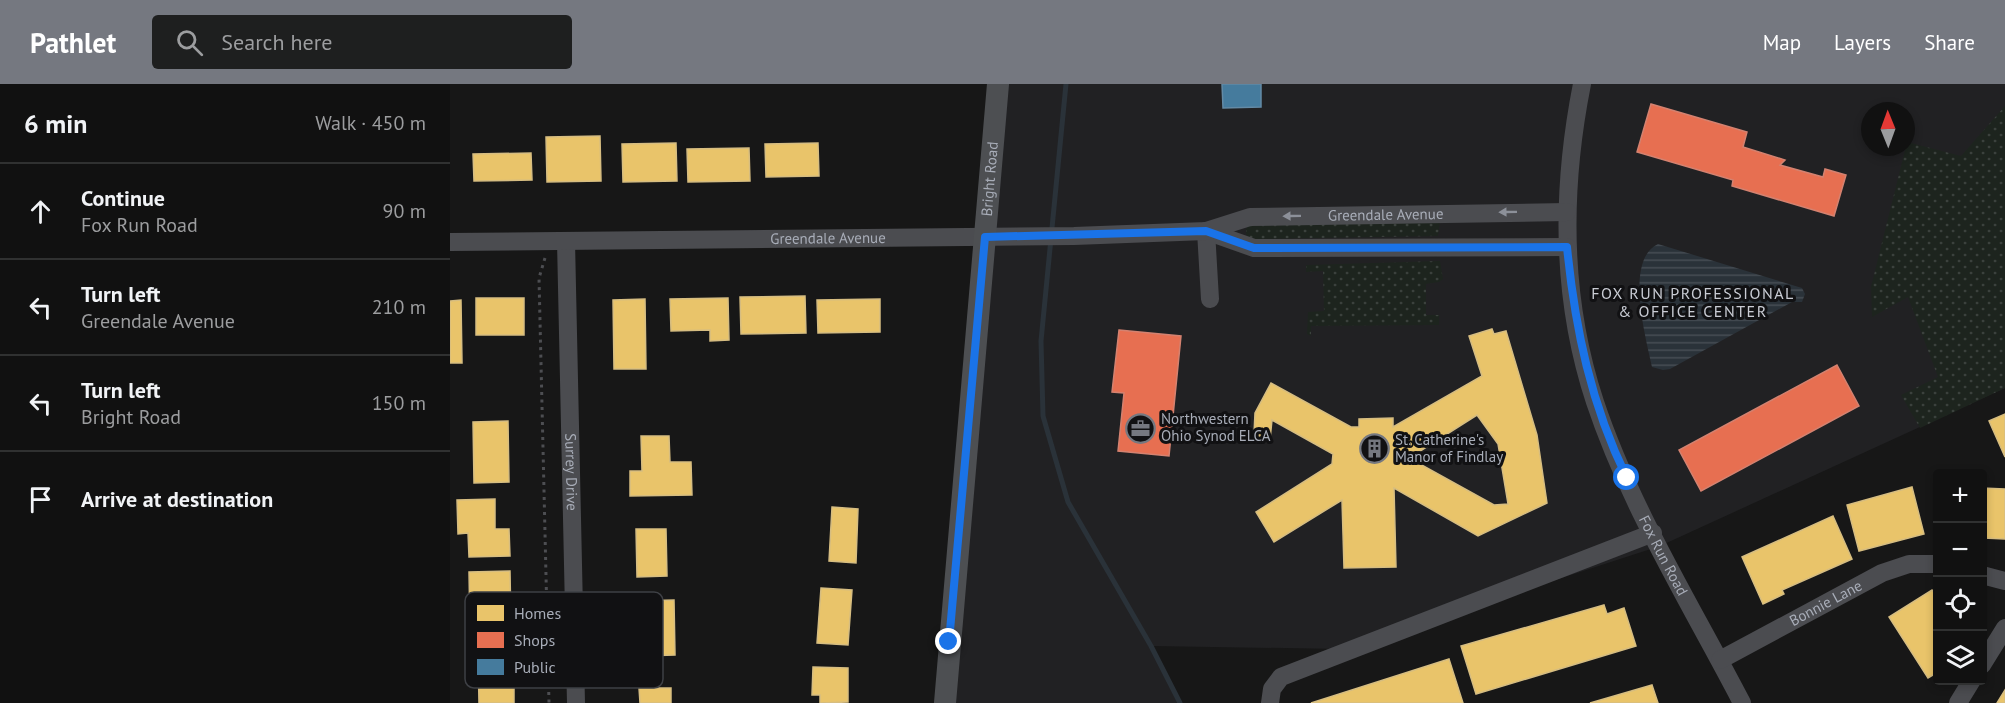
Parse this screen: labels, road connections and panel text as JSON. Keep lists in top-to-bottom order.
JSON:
{
  "streets": {
    "main road": ["Bright Road"],
    "street": [
      "Greendale Avenue",
      "Surrey Drive",
      "Fox Run Road",
      "Bonnie Lane"
    ]
  },
  "crossings": [
    ["Bright Road", "Greendale Avenue"],
    ["Greendale Avenue", "Surrey Drive"],
    ["Greendale Avenue", "Fox Run Road"],
    ["Fox Run Road", "Bonnie Lane"]
  ],
  "districts": ["FOX RUN PROFESSIONAL & OFFICE CENTER"],
  "places": {
    "office": ["Northwestern Ohio Synod ELCA"],
    "building": ["St. Catherine's Manor of Findlay"]
  },
  "legend": ["Homes", "Shops", "Public"],
  "north": "top",
  "page": {
    "header": "Pathlet",
    "search": "Search here",
    "nav": ["Map", "Layers", "Share"],
    "heading": ["6 min", "Walk · 450 m"],
    "list": [
      ["Continue", "Fox Run Road", "90 m"],
      ["Turn left", "Greendale Avenue", "210 m"],
      ["Turn left", "Bright Road", "150 m"],
      "Arrive at destination"
    ],
    "map_buttons": ["+", "−"]
  }
}
